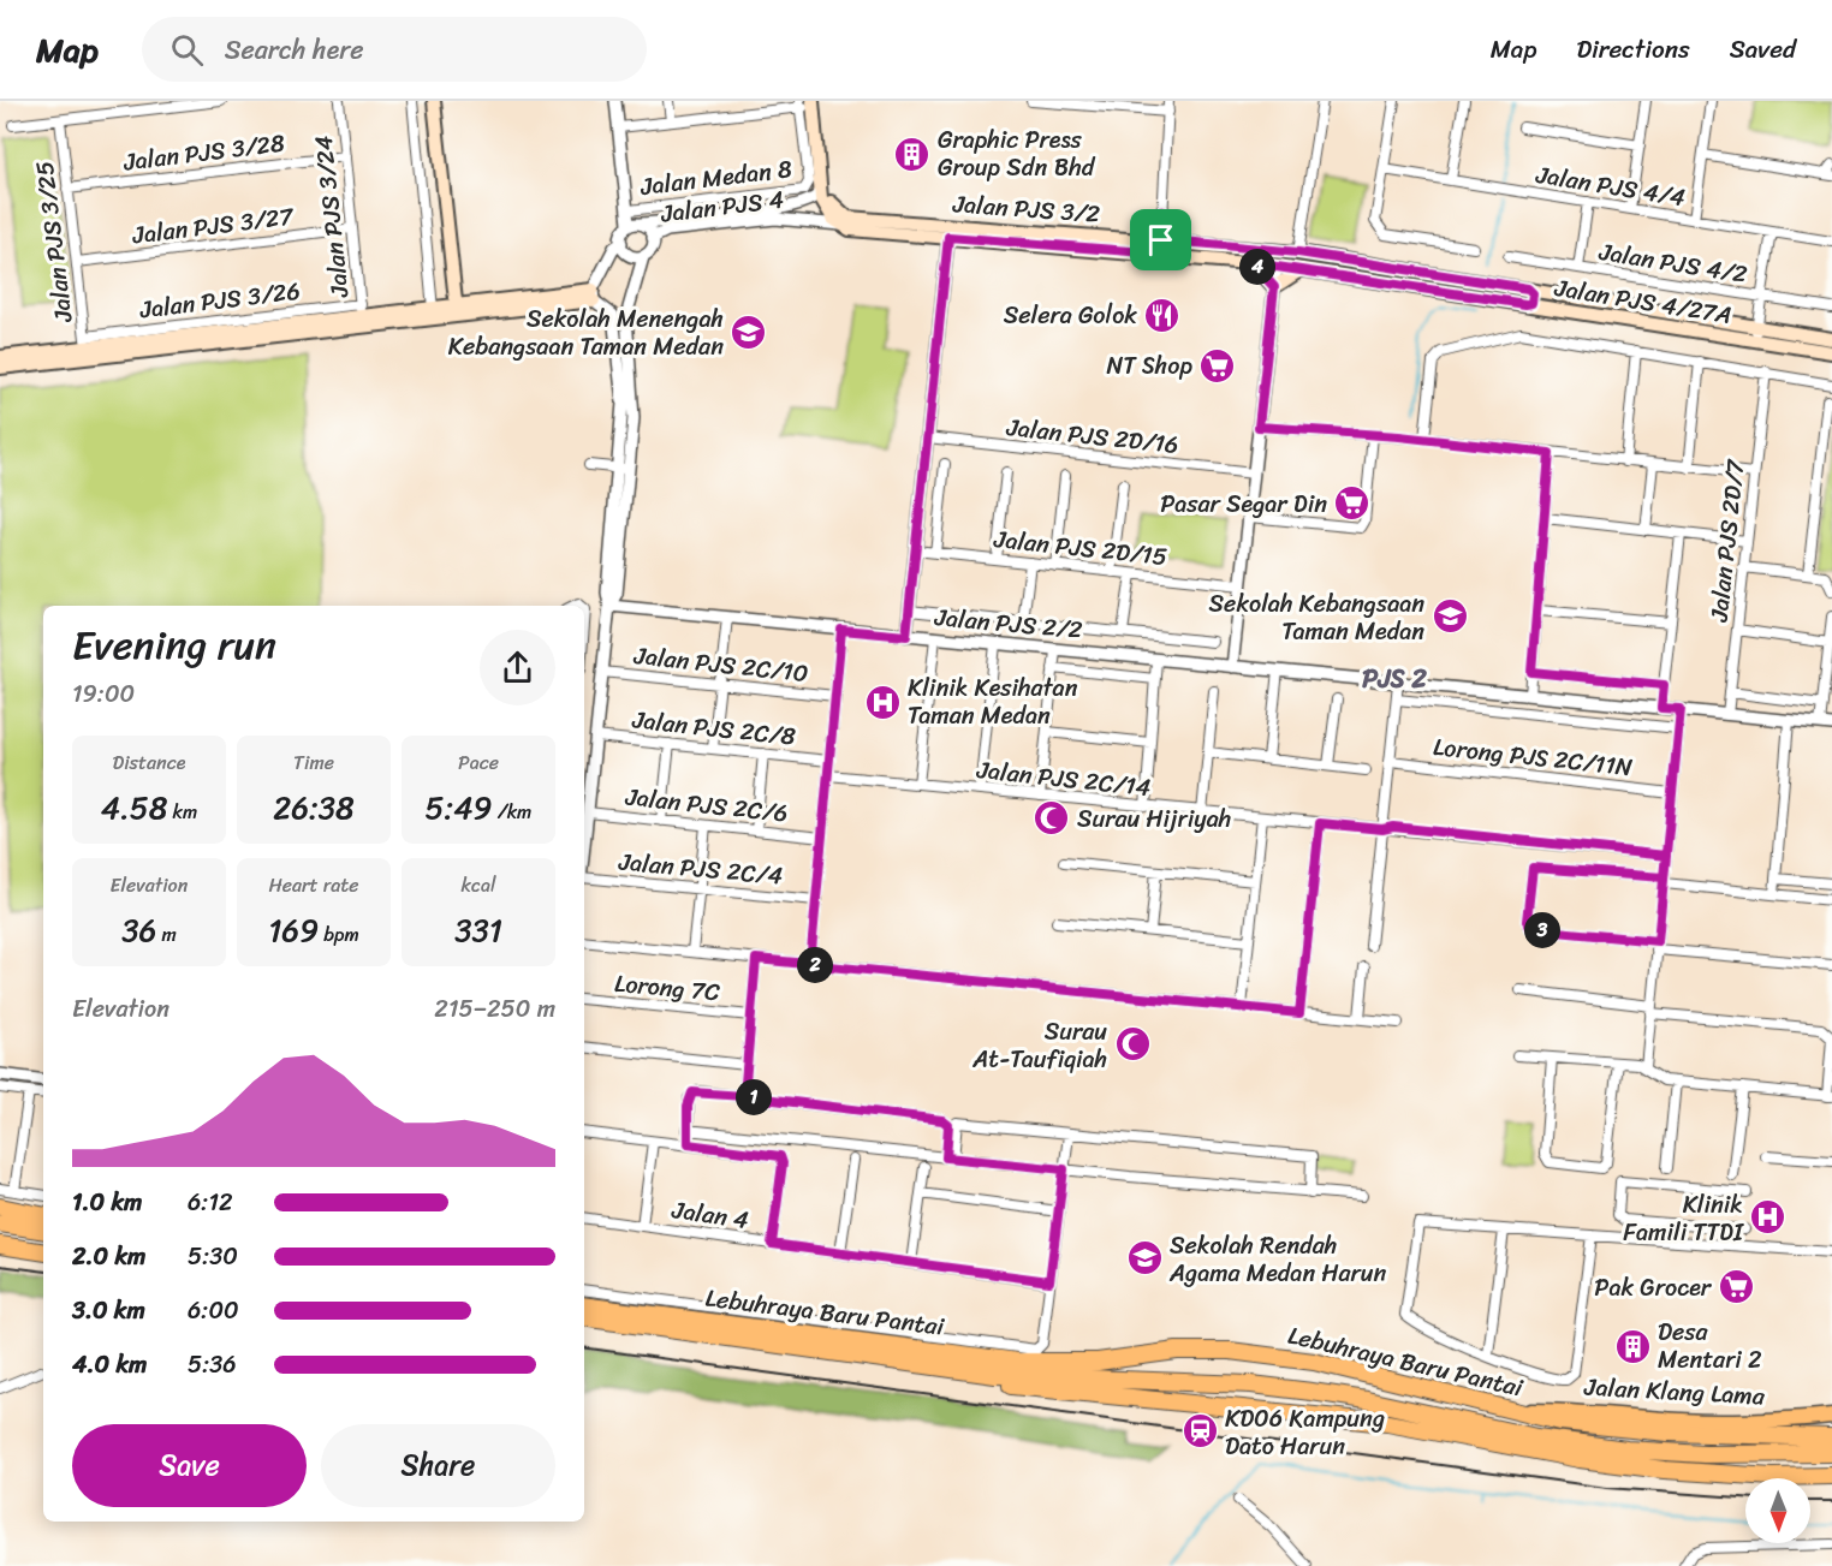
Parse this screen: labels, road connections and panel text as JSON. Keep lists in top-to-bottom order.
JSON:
{
  "streets": {
    "highway": ["Lebuhraya Baru Pantai"],
    "main road": ["Jalan PJS 3/2", "Jalan PJS 4/27A", "Jalan Klang Lama"],
    "street": [
      "Jalan PJS 3/28",
      "Jalan Medan 8",
      "Jalan PJS 4/4",
      "Jalan PJS 4",
      "Jalan PJS 3/24",
      "Jalan PJS 3/27",
      "Jalan PJS 3/25",
      "Jalan PJS 4/2",
      "Jalan PJS 2D/16",
      "Jalan PJS 2D/7",
      "Jalan PJS 2D/15",
      "Jalan PJS 2/2",
      "Jalan PJS 2C/10",
      "Jalan PJS 2C/8",
      "Lorong PJS 2C/11N",
      "Jalan PJS 2C/14",
      "Jalan PJS 2C/6",
      "Jalan PJS 2C/4",
      "Lorong 7C",
      "Jalan 4"
    ]
  },
  "crossings": [
    ["Jalan PJS 3/28", "Jalan PJS 3/24"],
    ["Jalan PJS 3/28", "Jalan PJS 3/25"],
    ["Jalan Medan 8", "Jalan PJS 4"],
    ["Jalan PJS 4", "Jalan PJS 3/2"],
    ["Jalan PJS 3/2", "Jalan PJS 4/27A"],
    ["Jalan PJS 3/24", "Jalan PJS 3/27"],
    ["Jalan PJS 3/27", "Jalan PJS 3/25"],
    ["Jalan PJS 2D/7", "Jalan PJS 2/2"],
    ["Lebuhraya Baru Pantai", "Jalan Klang Lama"]
  ],
  "districts": ["PJS 2"],
  "places": {
    "building": ["Graphic Press Group Sdn Bhd", "Desa Mentari 2"],
    "restaurant": ["Selera Golok"],
    "school or university": ["Sekolah Menengah Kebangsaan Taman Medan", "Sekolah Kebangsaan Taman Medan", "Sekolah Rendah Agama Medan Harun"],
    "supermarket": ["NT Shop", "Pasar Segar Din", "Pak Grocer"],
    "hospital": ["Klinik Kesihatan Taman Medan", "Klinik Famili TTDI"],
    "mosque": ["Surau Hijriyah", "Surau At-Taufiqiah"],
    "station": ["KD06 Kampung Dato Harun"]
  },
  "north": "bottom",
  "page": {
    "header": "Map",
    "search": "Search here",
    "nav": ["Map", "Directions", "Saved"],
    "pins": [
      "4",
      "3",
      "2",
      "1"
    ],
    "heading": ["Evening run", "19:00"],
    "stats": [
      ["Distance", "4.58 km"],
      ["Time", "26:38"],
      ["Pace", "5:49 /km"],
      ["Elevation", "36 m"],
      ["Heart rate", "169 bpm"],
      ["kcal", "331"]
    ],
    "chart": ["Elevation", "215–250 m"],
    "list": [
      {
        "name": "1.0 km",
        "note": "6:12"
      },
      {
        "name": "2.0 km",
        "note": "5:30"
      },
      {
        "name": "3.0 km",
        "note": "6:00"
      },
      {
        "name": "4.0 km",
        "note": "5:36"
      }
    ],
    "buttons": ["Save", "Share"]
  }
}
